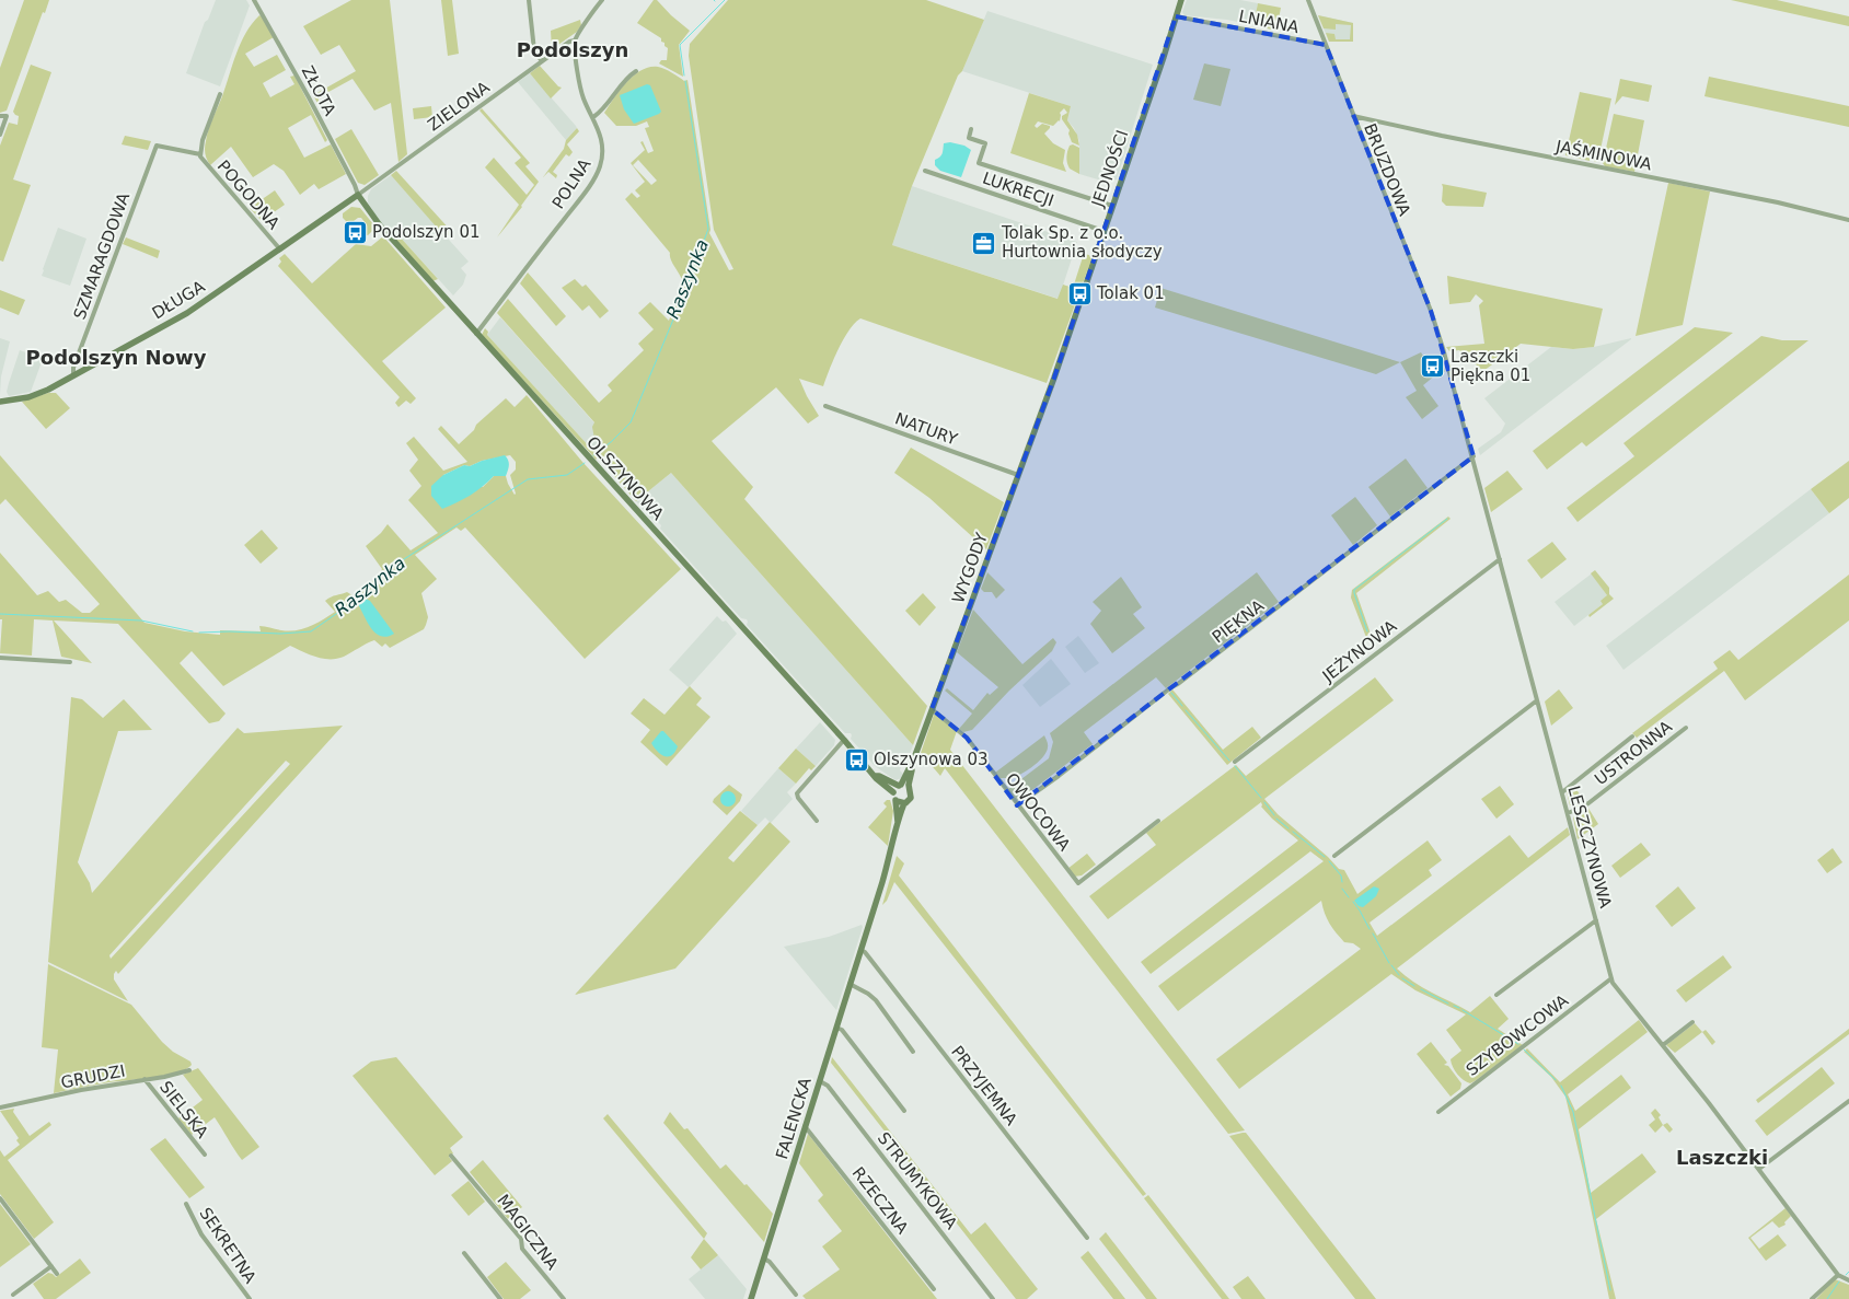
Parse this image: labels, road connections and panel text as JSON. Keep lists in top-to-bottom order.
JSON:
{
  "streets": {
    "street": [
      "LNIANA",
      "ZŁOTA",
      "ZIELONA",
      "JAŚMINOWA",
      "JEDNOŚCI",
      "BRUZDOWA",
      "POLNA",
      "LUKRECJI",
      "POGODNA",
      "SZMARAGDOWA",
      "DŁUGA",
      "NATURY",
      "OLSZYNOWA",
      "WYGODY",
      "PIĘKNA",
      "JEŻYNOWA",
      "USTRONNA",
      "OWOCOWA",
      "LESZCZYNOWA",
      "SZYBOWCOWA",
      "GRUDZI",
      "PRZYJEMNA",
      "SIELSKA",
      "FALENCKA",
      "STRUMYKOWA",
      "RZECZNA",
      "MAGICZNA",
      "SEKRETNA"
    ]
  },
  "crossings": [
    ["LNIANA", "JEDNOŚCI"],
    ["LNIANA", "BRUZDOWA"],
    ["ZŁOTA", "ZIELONA"],
    ["ZŁOTA", "DŁUGA"],
    ["ZŁOTA", "OLSZYNOWA"],
    ["ZIELONA", "POLNA"],
    ["ZIELONA", "DŁUGA"],
    ["ZIELONA", "OLSZYNOWA"],
    ["JAŚMINOWA", "BRUZDOWA"],
    ["JEDNOŚCI", "LUKRECJI"],
    ["JEDNOŚCI", "WYGODY"],
    ["BRUZDOWA", "LESZCZYNOWA"],
    ["POLNA", "OLSZYNOWA"],
    ["POGODNA", "SZMARAGDOWA"],
    ["POGODNA", "DŁUGA"],
    ["SZMARAGDOWA", "DŁUGA"],
    ["DŁUGA", "OLSZYNOWA"],
    ["NATURY", "WYGODY"],
    ["OLSZYNOWA", "WYGODY"],
    ["WYGODY", "OWOCOWA"],
    ["PIĘKNA", "OWOCOWA"],
    ["PIĘKNA", "LESZCZYNOWA"],
    ["JEŻYNOWA", "LESZCZYNOWA"],
    ["USTRONNA", "LESZCZYNOWA"],
    ["LESZCZYNOWA", "SZYBOWCOWA"],
    ["GRUDZI", "SIELSKA"],
    ["PRZYJEMNA", "FALENCKA"],
    ["FALENCKA", "STRUMYKOWA"],
    ["FALENCKA", "RZECZNA"]
  ],
  "districts": ["Podolszyn", "Podolszyn Nowy", "Laszczki"],
  "water": ["Raszynka"],
  "places": {
    "bus stop": [
      "Podolszyn 01",
      "Tolak 01",
      "Laszczki Piękna 01",
      "Olszynowa 03"
    ],
    "office": ["Tolak Sp. z o.o. Hurtownia słodyczy"]
  }
}
